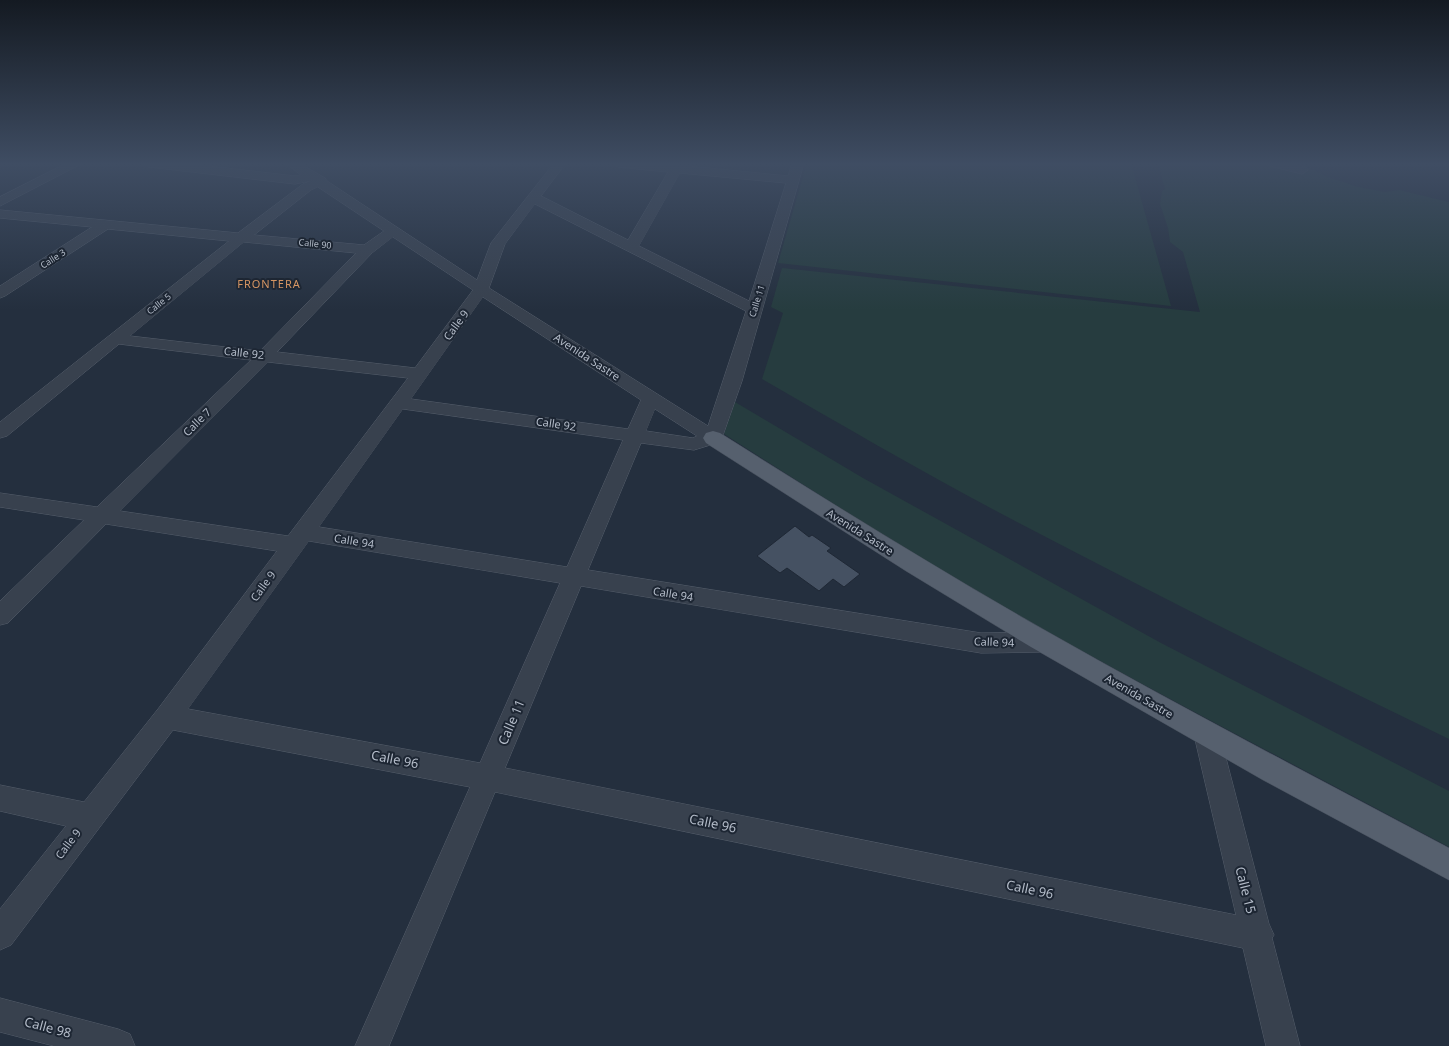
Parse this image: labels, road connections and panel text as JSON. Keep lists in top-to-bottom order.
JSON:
{
  "streets": {
    "main road": ["Avenida Sastre"],
    "street": [
      "Calle 90",
      "Calle 3",
      "Calle 11",
      "Calle 5",
      "Calle 9",
      "Calle 92",
      "Calle 7",
      "Calle 94",
      "Calle 96",
      "Calle 15",
      "Calle 98"
    ]
  },
  "crossings": [
    ["Calle 90", "Calle 3"],
    ["Calle 90", "Calle 5"],
    ["Calle 90", "Calle 7"],
    ["Calle 11", "Calle 92"],
    ["Calle 11", "Avenida Sastre"],
    ["Calle 11", "Calle 94"],
    ["Calle 11", "Calle 96"],
    ["Calle 5", "Calle 92"],
    ["Calle 9", "Calle 92"],
    ["Calle 9", "Avenida Sastre"],
    ["Calle 9", "Calle 94"],
    ["Calle 9", "Calle 96"],
    ["Calle 92", "Avenida Sastre"],
    ["Calle 92", "Calle 7"],
    ["Avenida Sastre", "Calle 7"],
    ["Avenida Sastre", "Calle 94"],
    ["Avenida Sastre", "Calle 15"],
    ["Calle 7", "Calle 94"],
    ["Calle 96", "Calle 15"]
  ],
  "districts": ["FRONTERA"]
}
